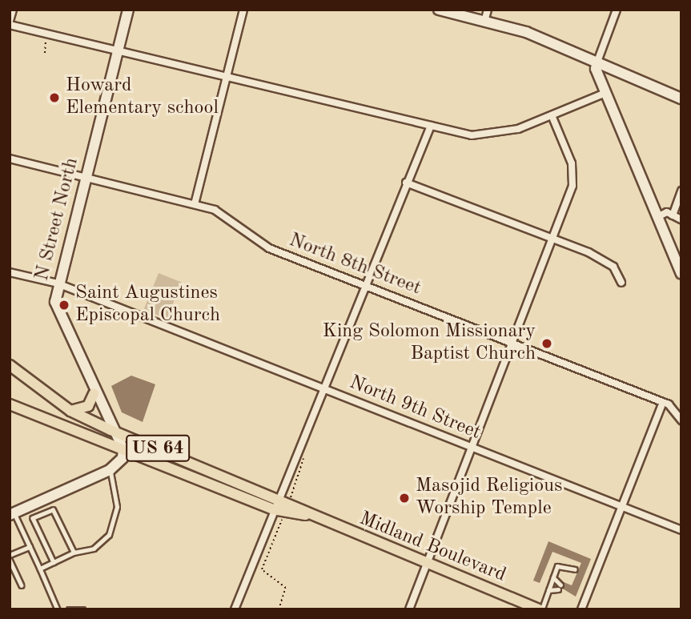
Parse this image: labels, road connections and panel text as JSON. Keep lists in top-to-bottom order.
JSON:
{
  "streets": {
    "main road": ["US 64", "Midland Boulevard"],
    "street": ["N Street North", "North 8th Street", "North 9th Street"]
  },
  "crossings": [
    ["N Street North", "North 8th Street"],
    ["N Street North", "North 9th Street"],
    ["N Street North", "US 64"],
    ["N Street North", "Midland Boulevard"],
    ["US 64", "Midland Boulevard"]
  ],
  "places": [
    "Howard Elementary school",
    "Saint Augustines Episcopal Church",
    "King Solomon Missionary Baptist Church",
    "Masojid Religious Worship Temple"
  ]
}
